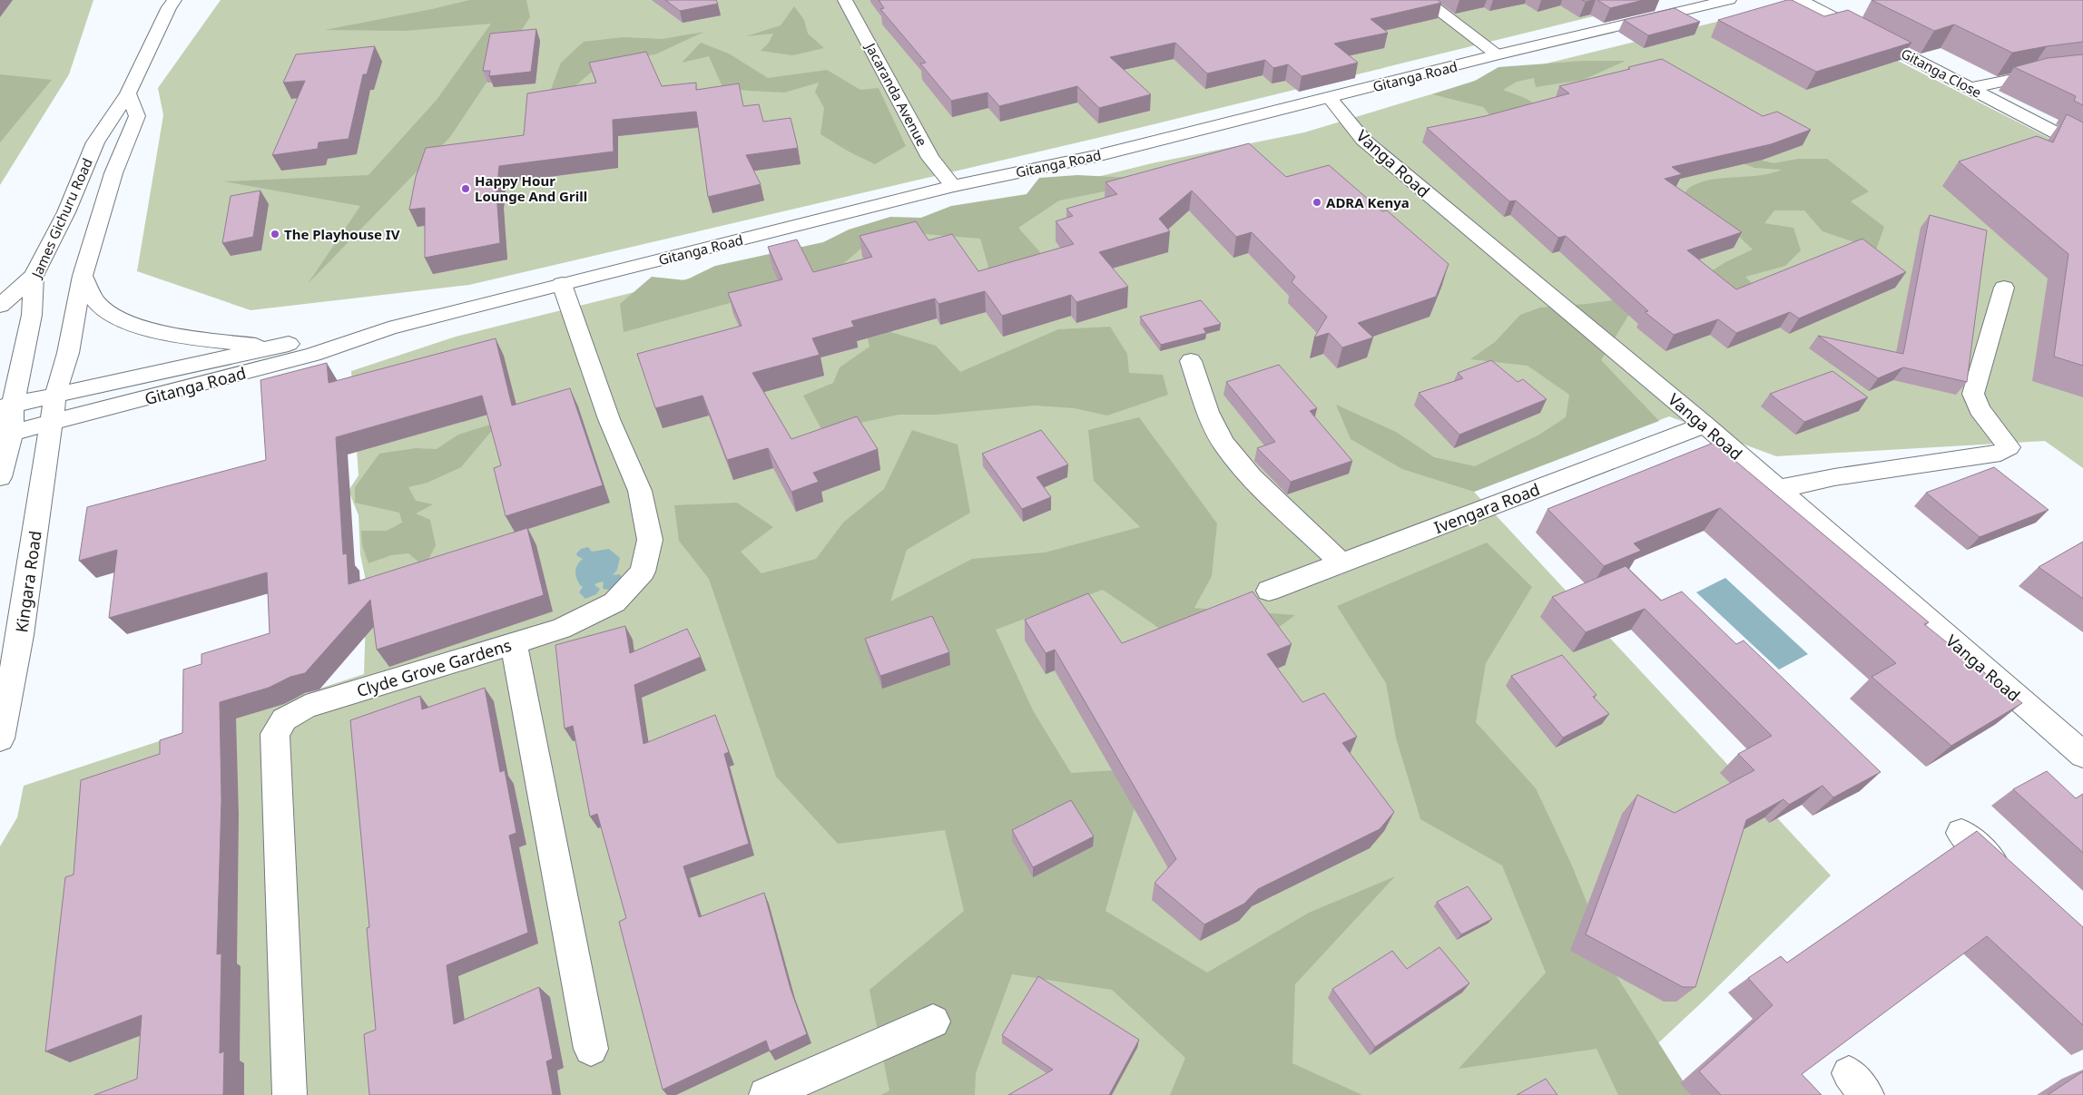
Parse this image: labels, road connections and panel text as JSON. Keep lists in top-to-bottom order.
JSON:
{
  "streets": {
    "street": [
      "Gitanga Close",
      "Gitanga Road",
      "Jacaranda Avenue",
      "Vanga Road",
      "James Gichuru Road",
      "Ivengara Road",
      "Kingara Road",
      "Clyde Grove Gardens"
    ]
  },
  "crossings": [
    ["Gitanga Road", "Jacaranda Avenue"],
    ["Gitanga Road", "Vanga Road"],
    ["Gitanga Road", "James Gichuru Road"],
    ["Gitanga Road", "Kingara Road"],
    ["Gitanga Road", "Clyde Grove Gardens"],
    ["Vanga Road", "Ivengara Road"],
    ["James Gichuru Road", "Kingara Road"]
  ],
  "places": ["Happy Hour Lounge And Grill", "ADRA Kenya", "The Playhouse IV"]
}
